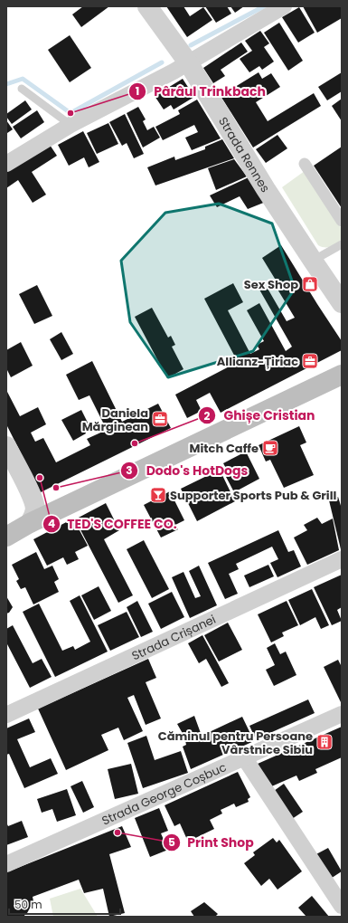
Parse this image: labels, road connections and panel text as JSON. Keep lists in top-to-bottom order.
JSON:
{
  "streets": {
    "street": ["Strada Rennes", "Strada Crișanei", "Strada George Coșbuc"]
  },
  "places": {
    "other": [
      "Pârâul Trinkbach",
      "Ghișe Cristian",
      "TED'S COFFEE CO.",
      "Dodo's HotDogs",
      "Print Shop"
    ],
    "shop": ["Sex Shop"],
    "office": ["Allianz-Țiriac", "Daniela Mărginean"],
    "cafe": ["Mitch Caffe"],
    "bar": ["Supporter Sports Pub & Grill"],
    "building": ["Căminul pentru Persoane Vârstnice Sibiu"]
  },
  "scale_bar": "50 m"
}
